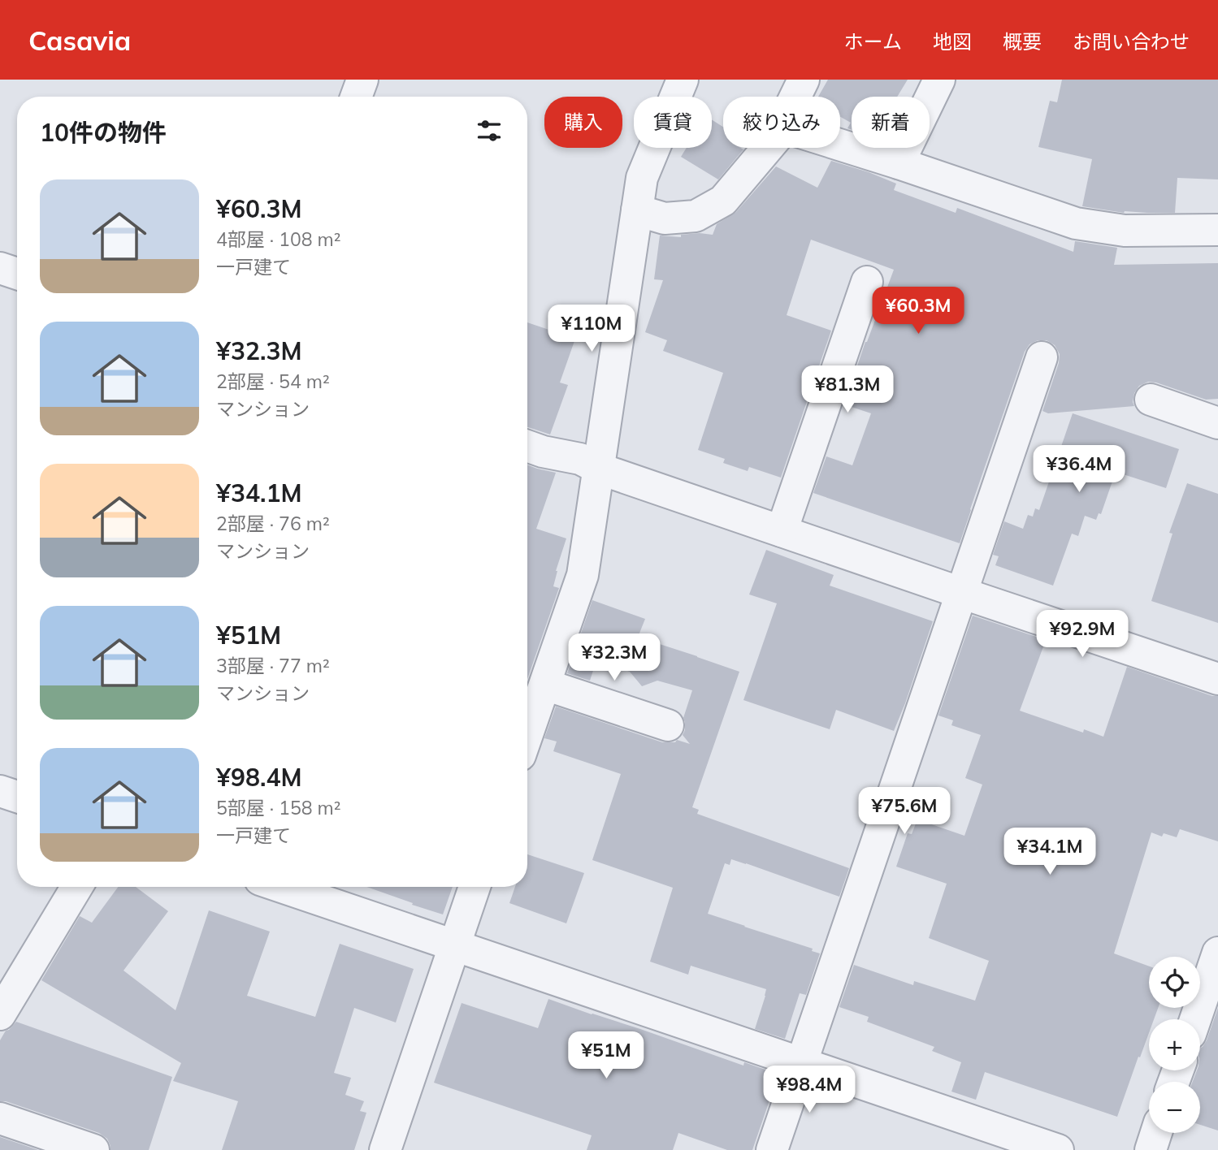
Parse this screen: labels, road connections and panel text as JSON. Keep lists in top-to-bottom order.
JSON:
{
  "page": {
    "header": "Casavia",
    "nav": [
      "ホーム",
      "地図",
      "概要",
      "お問い合わせ"
    ],
    "chip": [
      "購入",
      "賃貸",
      "絞り込み",
      "新着"
    ],
    "heading": "10件の物件",
    "list": [
      {
        "name": "¥60.3M",
        "note": "4部屋 · 108 m² · 一戸建て"
      },
      {
        "name": "¥32.3M",
        "note": "2部屋 · 54 m² · マンション"
      },
      {
        "name": "¥34.1M",
        "note": "2部屋 · 76 m² · マンション"
      },
      {
        "name": "¥51M",
        "note": "3部屋 · 77 m² · マンション"
      },
      {
        "name": "¥98.4M",
        "note": "5部屋 · 158 m² · 一戸建て"
      }
    ],
    "price": [
      "¥60.3M",
      "¥110M",
      "¥81.3M",
      "¥36.4M",
      "¥92.9M",
      "¥32.3M",
      "¥75.6M",
      "¥34.1M",
      "¥51M",
      "¥98.4M"
    ],
    "map_buttons": ["+", "−"]
  }
}
